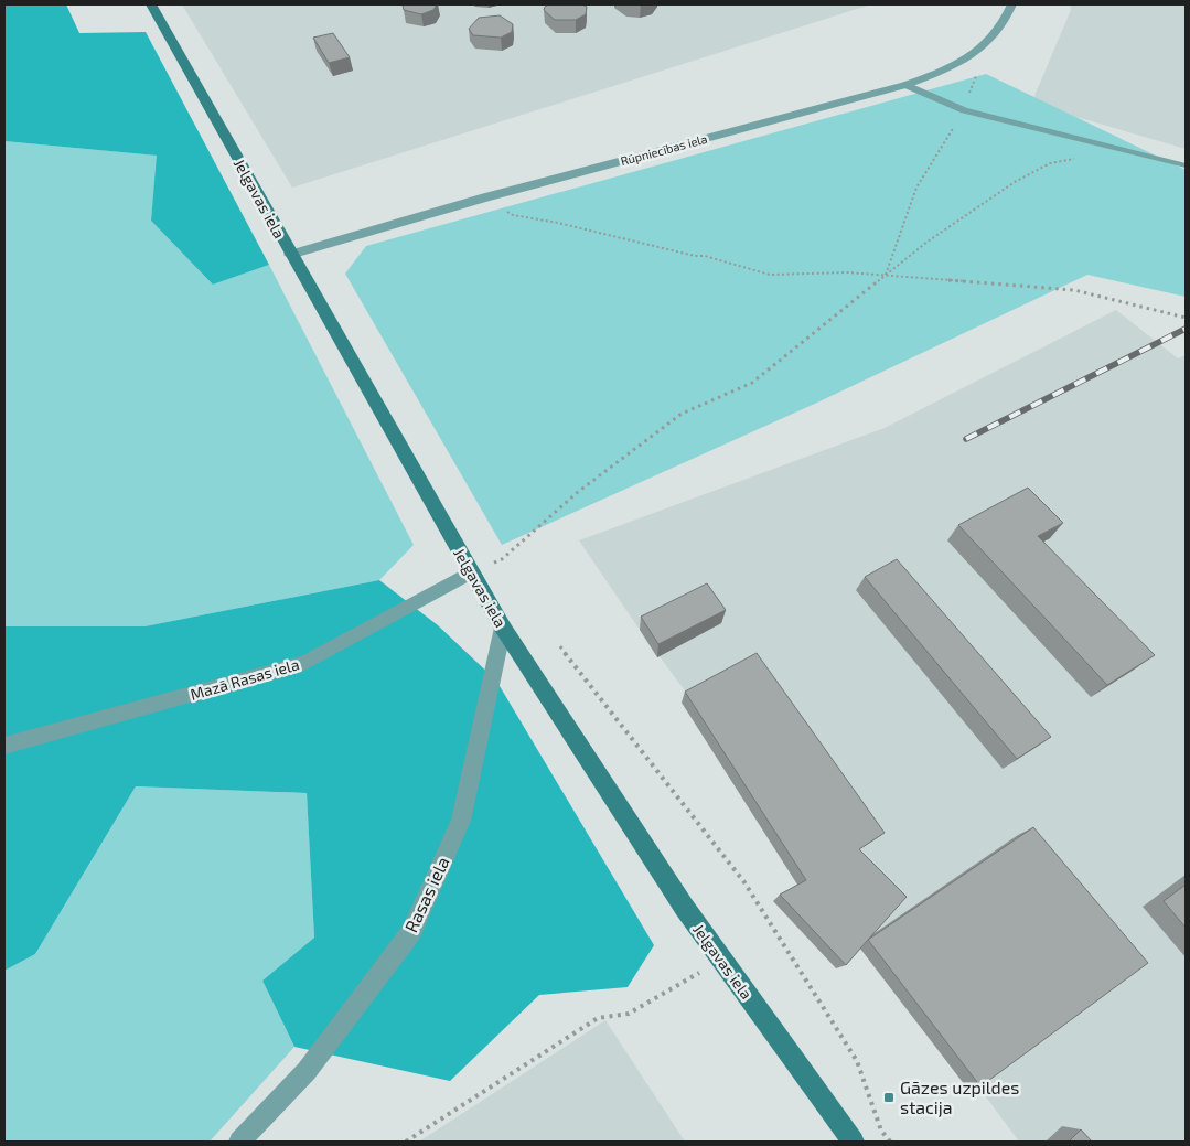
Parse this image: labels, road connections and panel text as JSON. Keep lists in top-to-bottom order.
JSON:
{
  "streets": {
    "street": [
      "Rūpniecības iela",
      "Jelgavas iela",
      "Mazā Rasas iela",
      "Rasas iela"
    ]
  },
  "crossings": [
    ["Rūpniecības iela", "Jelgavas iela"],
    ["Jelgavas iela", "Mazā Rasas iela"],
    ["Jelgavas iela", "Rasas iela"]
  ],
  "places": {
    "transit": ["Gāzes uzpildes stacija"]
  }
}
